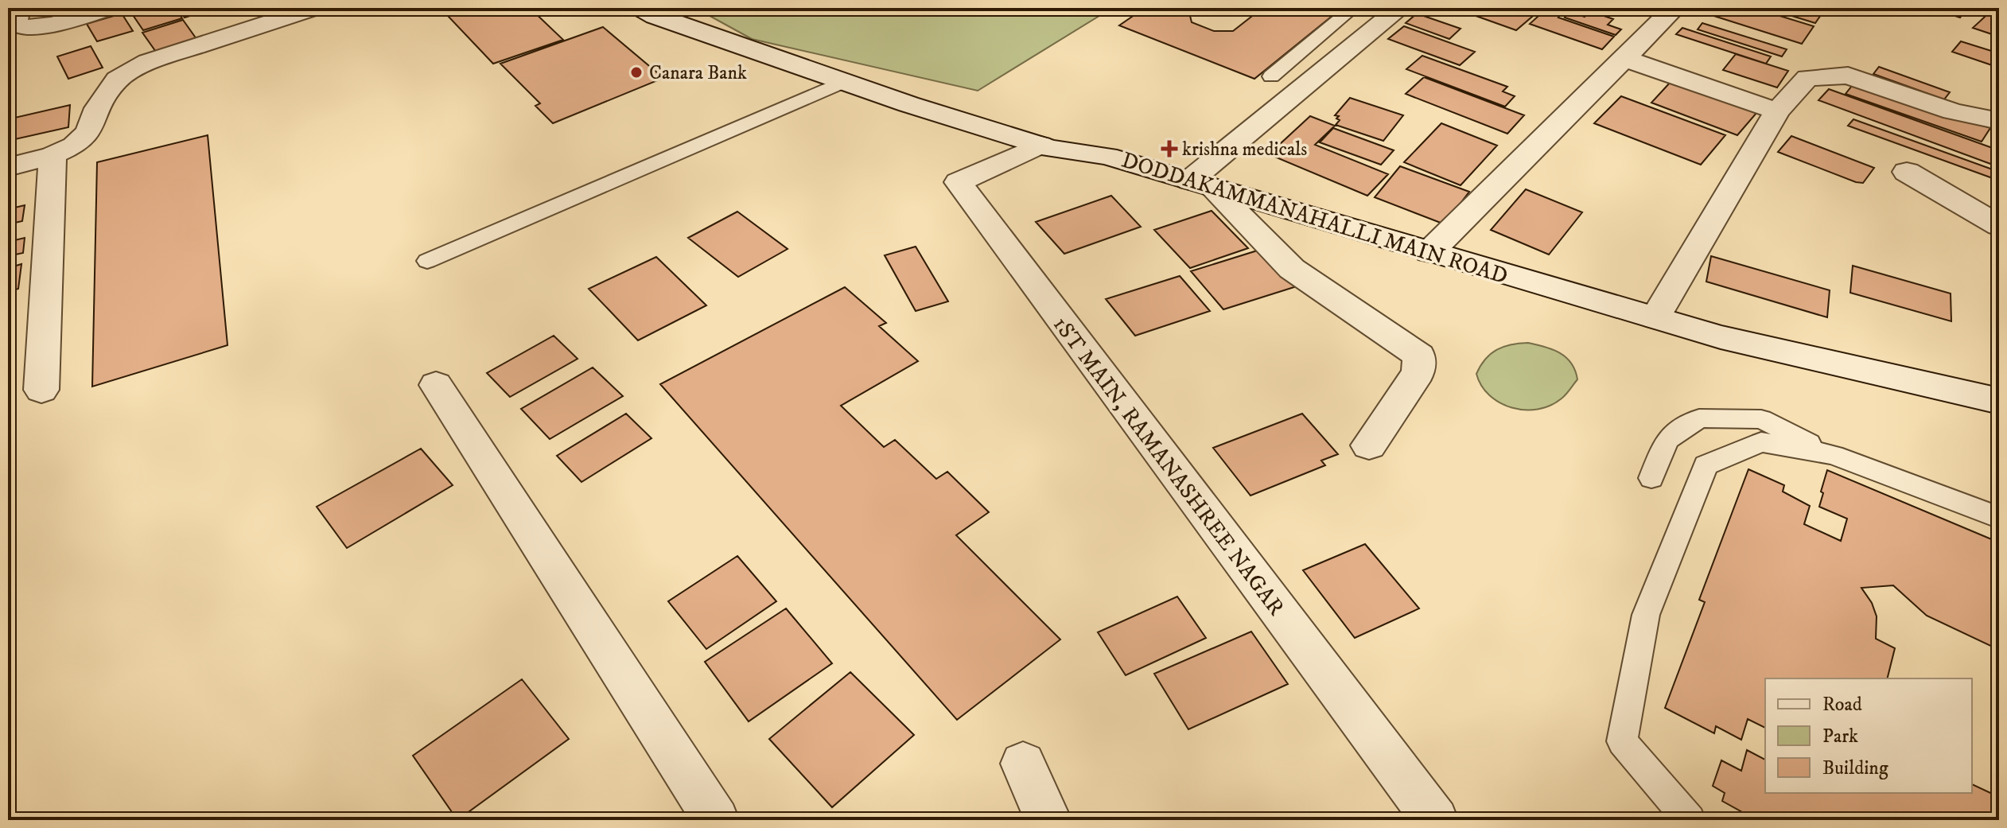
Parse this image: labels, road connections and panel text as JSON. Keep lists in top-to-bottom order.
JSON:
{
  "streets": {
    "street": ["DODDAKAMMANAHALLI MAIN ROAD", "1ST MAIN, RAMANASHREE NAGAR"]
  },
  "crossings": [
    ["DODDAKAMMANAHALLI MAIN ROAD", "1ST MAIN, RAMANASHREE NAGAR"]
  ],
  "places": {
    "other": ["Canara Bank"],
    "health": ["krishna medicals"]
  },
  "legend": ["Road", "Park", "Building"]
}
